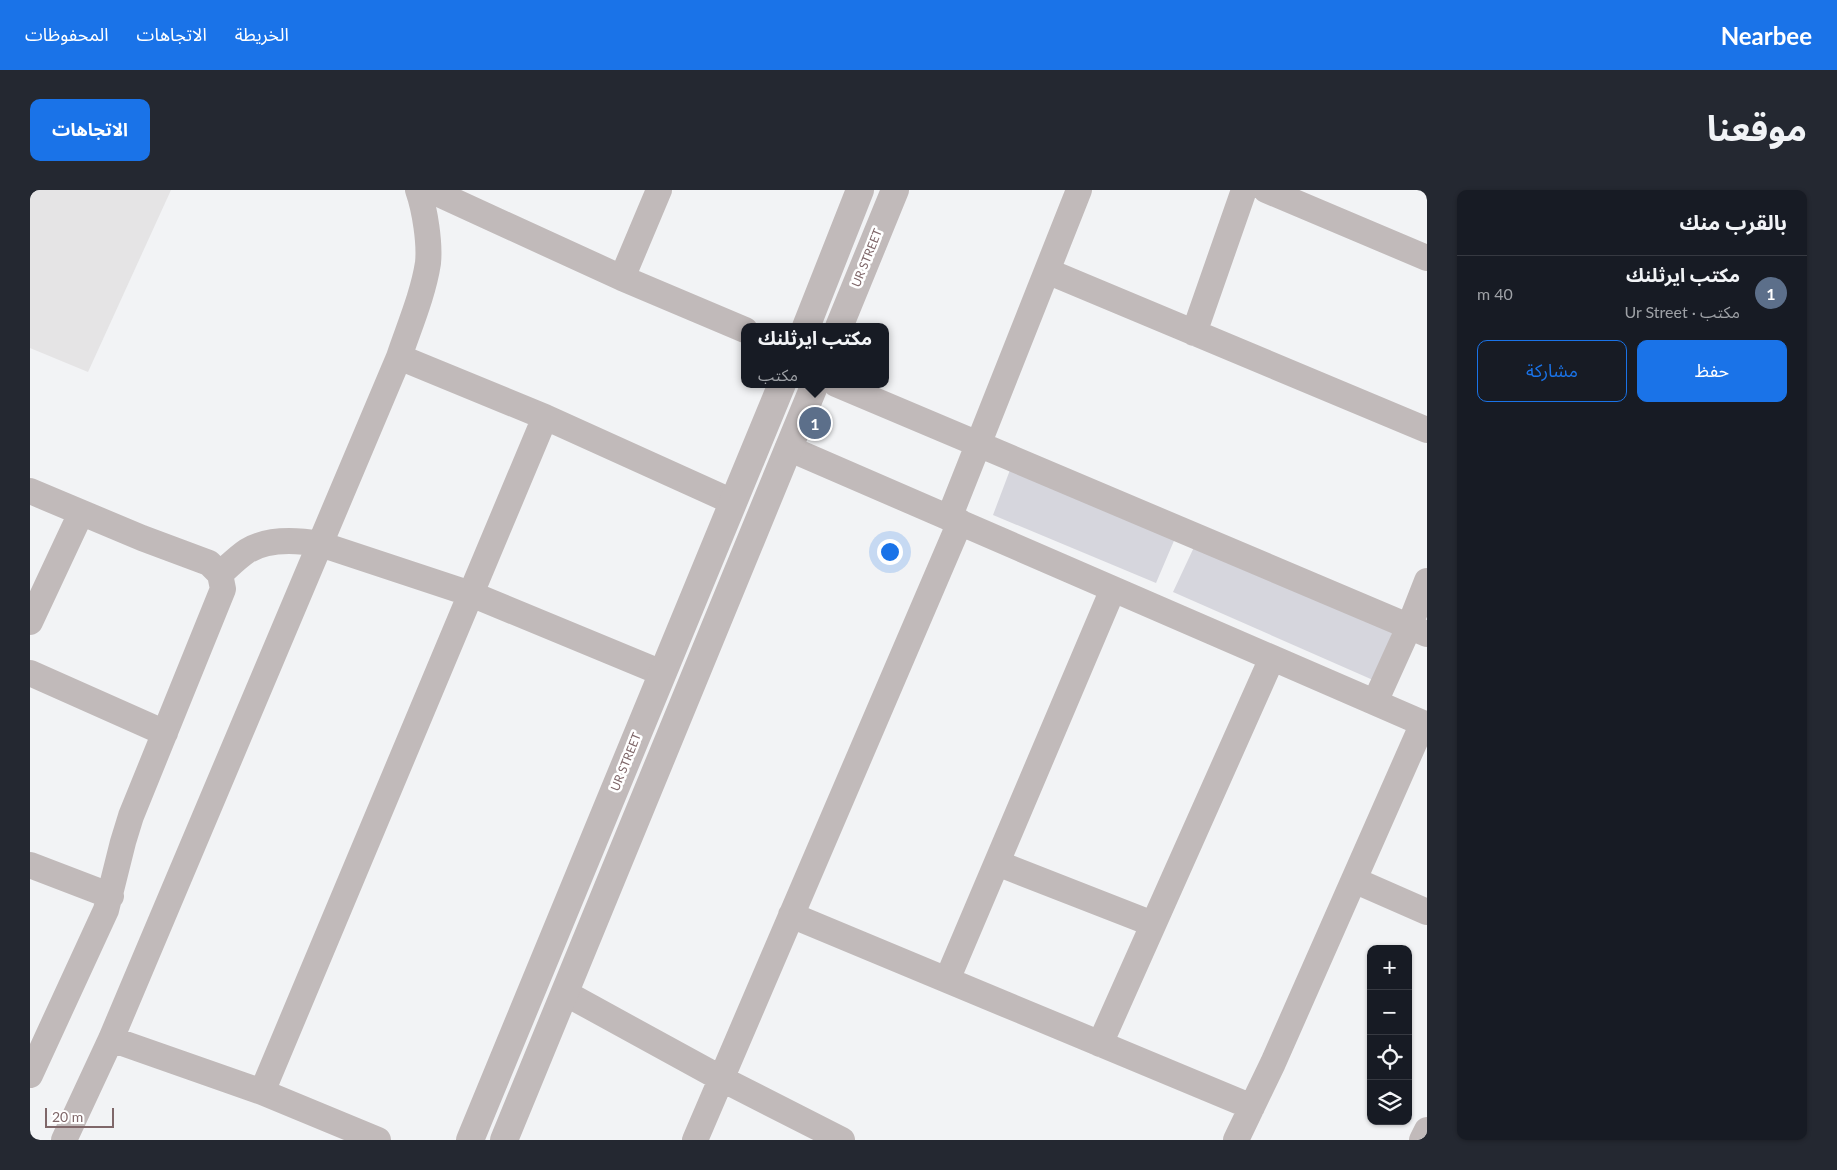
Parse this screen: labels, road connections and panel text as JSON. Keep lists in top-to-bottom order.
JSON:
{
  "streets": {
    "street": ["UR STREET"]
  },
  "scale_bar": "20 m",
  "page": {
    "header": "Nearbee",
    "nav": ["الخريطة", "الاتجاهات", "المحفوظات"],
    "title": "موقعنا",
    "buttons": [
      "الاتجاهات",
      ["حفظ", "مشاركة"]
    ],
    "heading": "بالقرب منك",
    "list": [
      {
        "mark": "1",
        "name": "مكتب ايرثلنك",
        "note": "مكتب · Ur Street",
        "value": "40 m"
      }
    ],
    "popup": ["مكتب ايرثلنك", "مكتب"],
    "pins": "1",
    "map_buttons": ["+", "−"],
    "scale": "20 m"
  }
}
